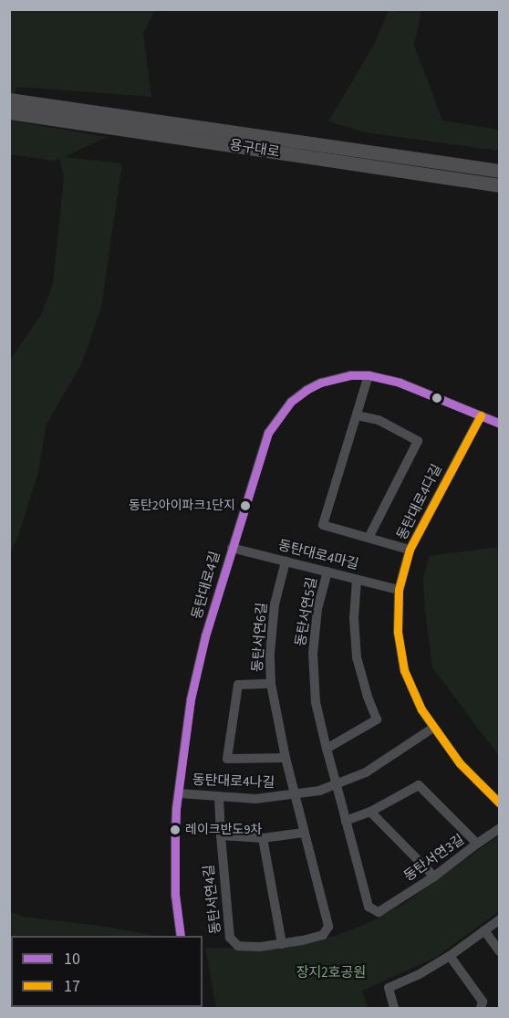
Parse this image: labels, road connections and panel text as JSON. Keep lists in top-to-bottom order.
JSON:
{
  "streets": {
    "highway": ["용구대로"],
    "street": [
      "동탄대로4다길",
      "동탄대로4마길",
      "동탄대로4길",
      "동탄서연5길",
      "동탄서연6길",
      "동탄대로4나길",
      "동탄서연3길",
      "동탄서연4길"
    ]
  },
  "crossings": [
    ["동탄대로4다길", "동탄대로4마길"],
    ["동탄대로4다길", "동탄대로4길"],
    ["동탄대로4다길", "동탄대로4나길"],
    ["동탄대로4마길", "동탄대로4길"],
    ["동탄대로4마길", "동탄서연5길"],
    ["동탄대로4마길", "동탄서연6길"],
    ["동탄대로4길", "동탄대로4나길"],
    ["동탄서연5길", "동탄대로4나길"],
    ["동탄서연5길", "동탄서연3길"],
    ["동탄서연6길", "동탄서연4길"],
    ["동탄대로4나길", "동탄서연3길"],
    ["동탄대로4나길", "동탄서연4길"]
  ],
  "parks": ["장지2호공원"],
  "places": ["동탄2아이파크1단지", "레이크반도9차"],
  "lines": ["transit line 10", "transit line 17"],
  "legend": ["10", "17"]
}
